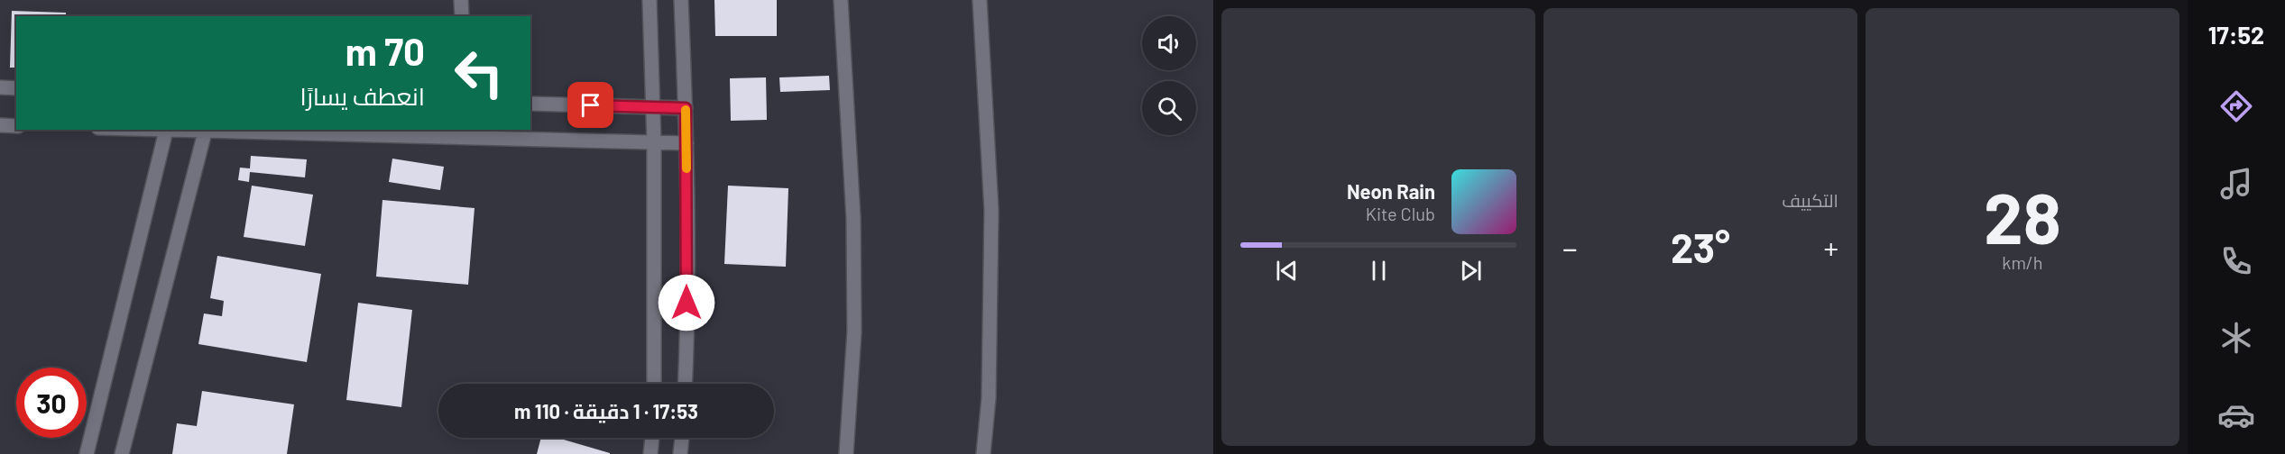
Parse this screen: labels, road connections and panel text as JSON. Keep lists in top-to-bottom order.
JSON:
{
  "page": {
    "tabs": "17:52",
    "tile": [
      ["28", "km/h"],
      "التكييف"
    ],
    "turn": ["70 m", "انعطف يسارًا"],
    "song": ["Neon Rain", "Kite Club"],
    "heat": ["−", "23°", "+"],
    "limit": "30",
    "trip": "17:53 · 1 دقيقة · 110 m"
  }
}
